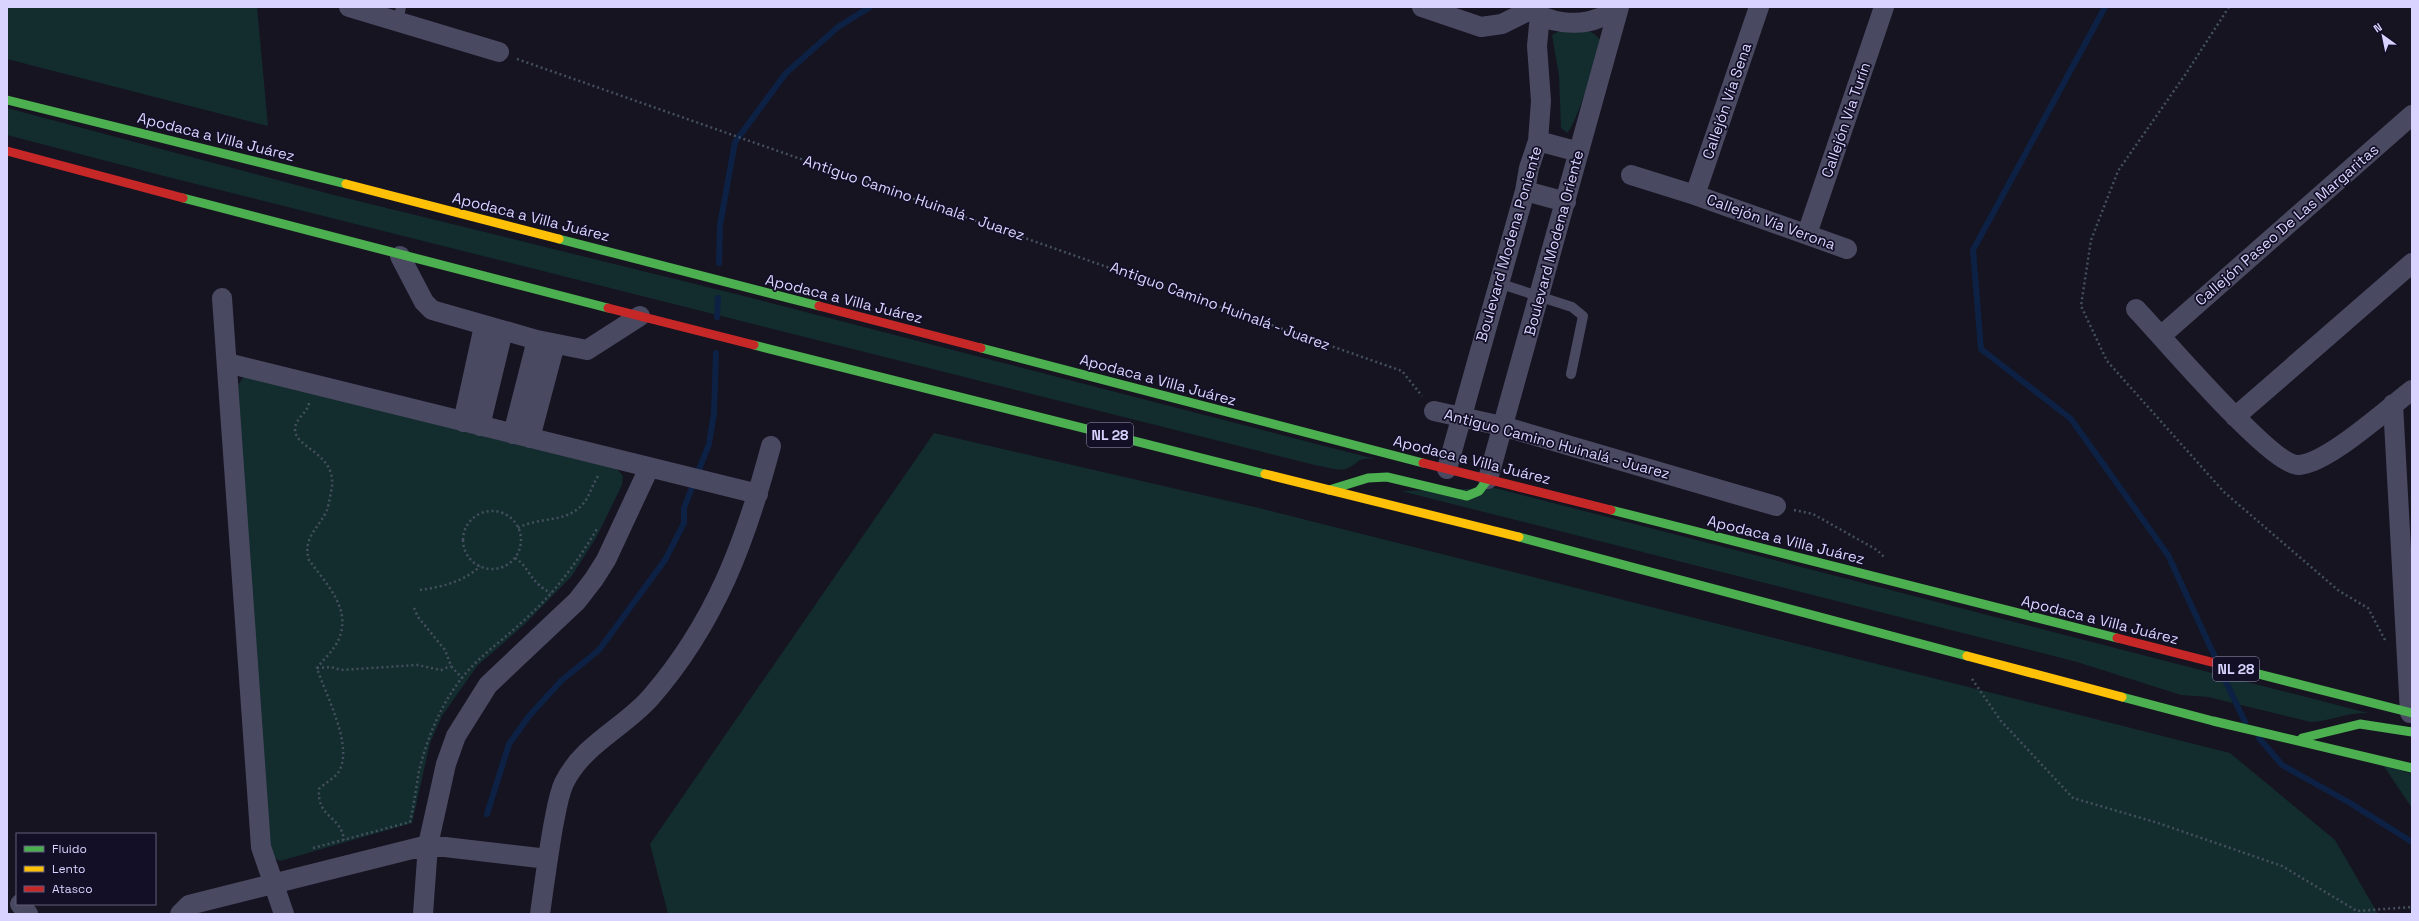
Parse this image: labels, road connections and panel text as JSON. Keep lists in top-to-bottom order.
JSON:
{
  "streets": {
    "main road": ["Apodaca a Villa Juárez", "NL 28"],
    "street": [
      "Callejón Vía Sena",
      "Callejón Vía Turín",
      "Antiguo Camino Huinalá - Juarez",
      "Callejón Vía Verona",
      "Callejón Paseo De Las Margaritas",
      "Boulevard Modena Oriente",
      "Boulevard Modena Poniente"
    ]
  },
  "crossings": [
    ["Callejón Vía Sena", "Callejón Vía Verona"],
    ["Callejón Vía Turín", "Callejón Vía Verona"],
    ["Apodaca a Villa Juárez", "Boulevard Modena Oriente"],
    ["Apodaca a Villa Juárez", "Boulevard Modena Poniente"],
    ["Antiguo Camino Huinalá - Juarez", "Boulevard Modena Oriente"],
    ["Antiguo Camino Huinalá - Juarez", "Boulevard Modena Poniente"]
  ],
  "legend": ["Fluido", "Lento", "Atasco"],
  "north": "top left"
}
